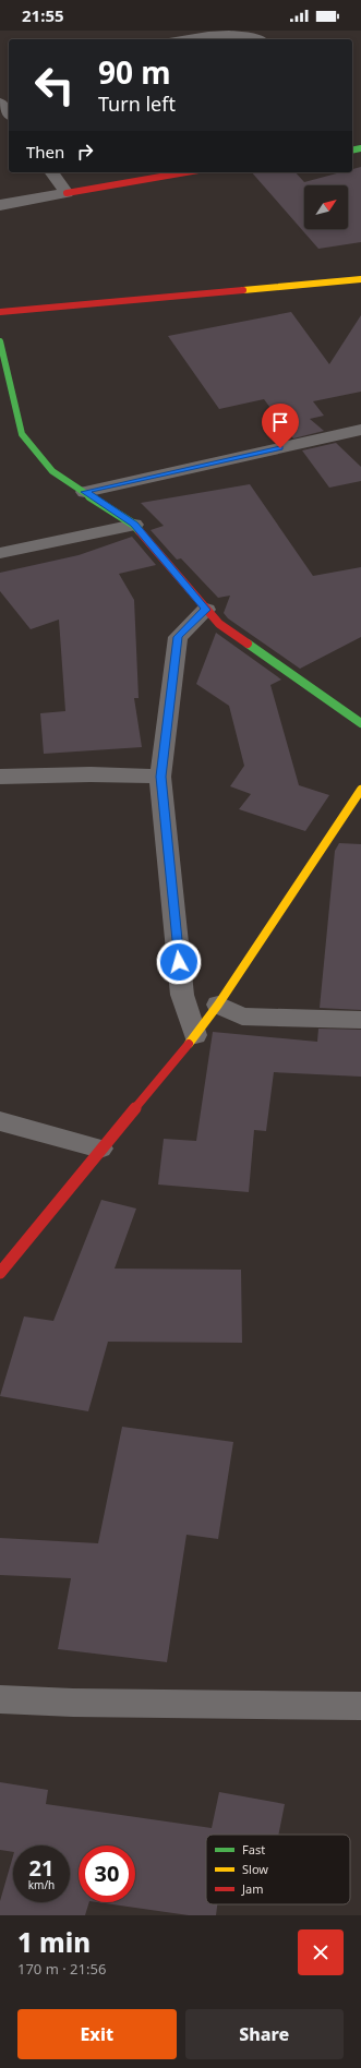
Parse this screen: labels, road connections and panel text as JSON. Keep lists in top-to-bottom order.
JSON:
{
  "legend": ["Fast", "Slow", "Jam"],
  "north": "top right",
  "page": {
    "status": "21:55",
    "turn": ["90 m", "Turn left"],
    "then": "Then",
    "speed": "21 km/h",
    "limit": "30",
    "heading": ["1 min", "170 m · 21:56"],
    "buttons": ["Exit", "Share"]
  }
}
